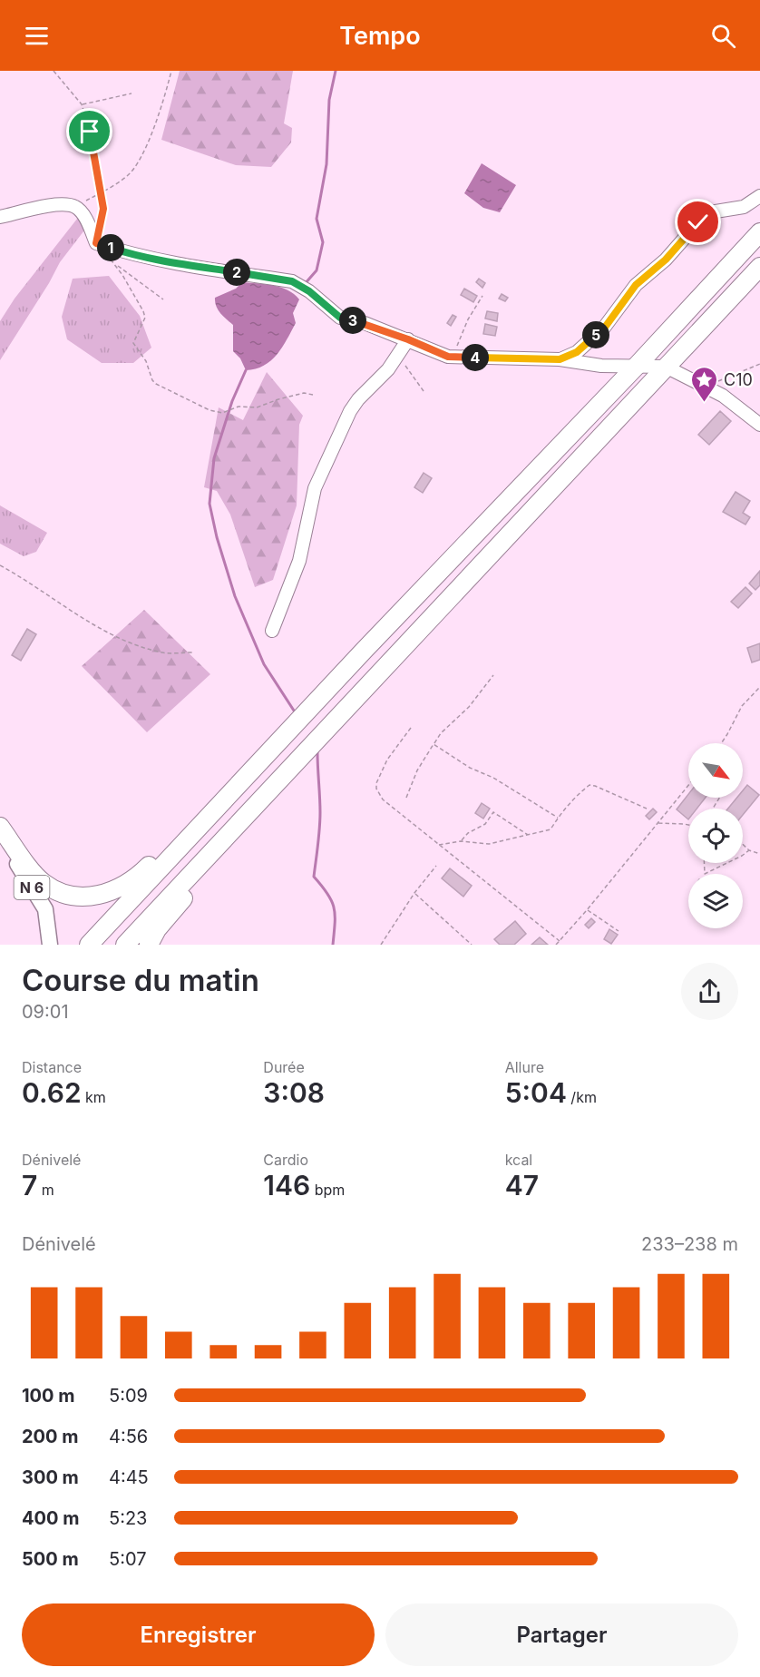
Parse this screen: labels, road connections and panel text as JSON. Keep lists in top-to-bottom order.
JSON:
{
  "streets": {
    "main road": ["N 6"]
  },
  "places": {
    "place": ["C10"]
  },
  "north": "bottom right",
  "page": {
    "header": "Tempo",
    "pins": [
      "1",
      "2",
      "3",
      "5",
      "4"
    ],
    "heading": ["Course du matin", "09:01"],
    "stats": [
      ["Distance", "0.62 km"],
      ["Durée", "3:08"],
      ["Allure", "5:04 /km"],
      ["Dénivelé", "7 m"],
      ["Cardio", "146 bpm"],
      ["kcal", "47"]
    ],
    "chart": ["Dénivelé", "233–238 m"],
    "list": [
      {
        "name": "100 m",
        "note": "5:09"
      },
      {
        "name": "200 m",
        "note": "4:56"
      },
      {
        "name": "300 m",
        "note": "4:45"
      },
      {
        "name": "400 m",
        "note": "5:23"
      },
      {
        "name": "500 m",
        "note": "5:07"
      }
    ],
    "buttons": ["Enregistrer", "Partager"]
  }
}
